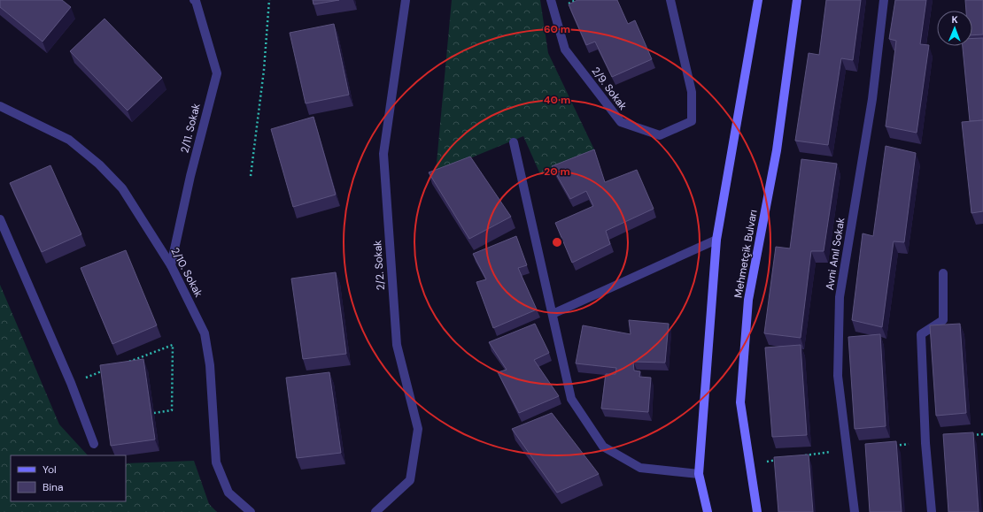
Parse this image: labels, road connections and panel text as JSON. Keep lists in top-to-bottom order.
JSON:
{
  "streets": {
    "main road": ["Mehmetçik Bulvarı"],
    "street": [
      "2/9. Sokak",
      "2/11. Sokak",
      "Avni Anıl Sokak",
      "2/2. Sokak",
      "2/10. Sokak"
    ]
  },
  "crossings": [
    ["2/11. Sokak", "2/10. Sokak"]
  ],
  "legend": ["Yol", "Bina"],
  "north": "top",
  "rings": ["60 m", "40 m", "20 m"]
}
